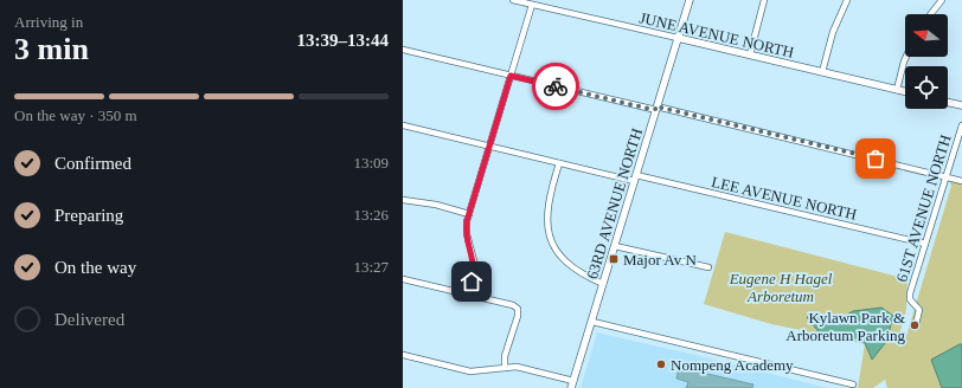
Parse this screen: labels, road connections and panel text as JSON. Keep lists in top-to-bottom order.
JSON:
{
  "streets": {
    "street": [
      "JUNE AVENUE NORTH",
      "LEE AVENUE NORTH",
      "63RD AVENUE NORTH",
      "61ST AVENUE NORTH"
    ]
  },
  "crossings": [
    ["JUNE AVENUE NORTH", "63RD AVENUE NORTH"],
    ["LEE AVENUE NORTH", "63RD AVENUE NORTH"],
    ["LEE AVENUE NORTH", "61ST AVENUE NORTH"]
  ],
  "parks": ["Eugene H Hagel Arboretum"],
  "places": {
    "transit": ["Major Av N"],
    "other": ["Kylawn Park & Arboretum Parking", "Nompeng Academy"]
  },
  "north": "left",
  "page": {
    "heading": ["3 min", "Arriving in", "13:39–13:44"],
    "bar": "On the way · 350 m",
    "list": [
      ["Confirmed", "13:09"],
      ["Preparing", "13:26"],
      ["On the way", "13:27"],
      "Delivered"
    ]
  }
}
